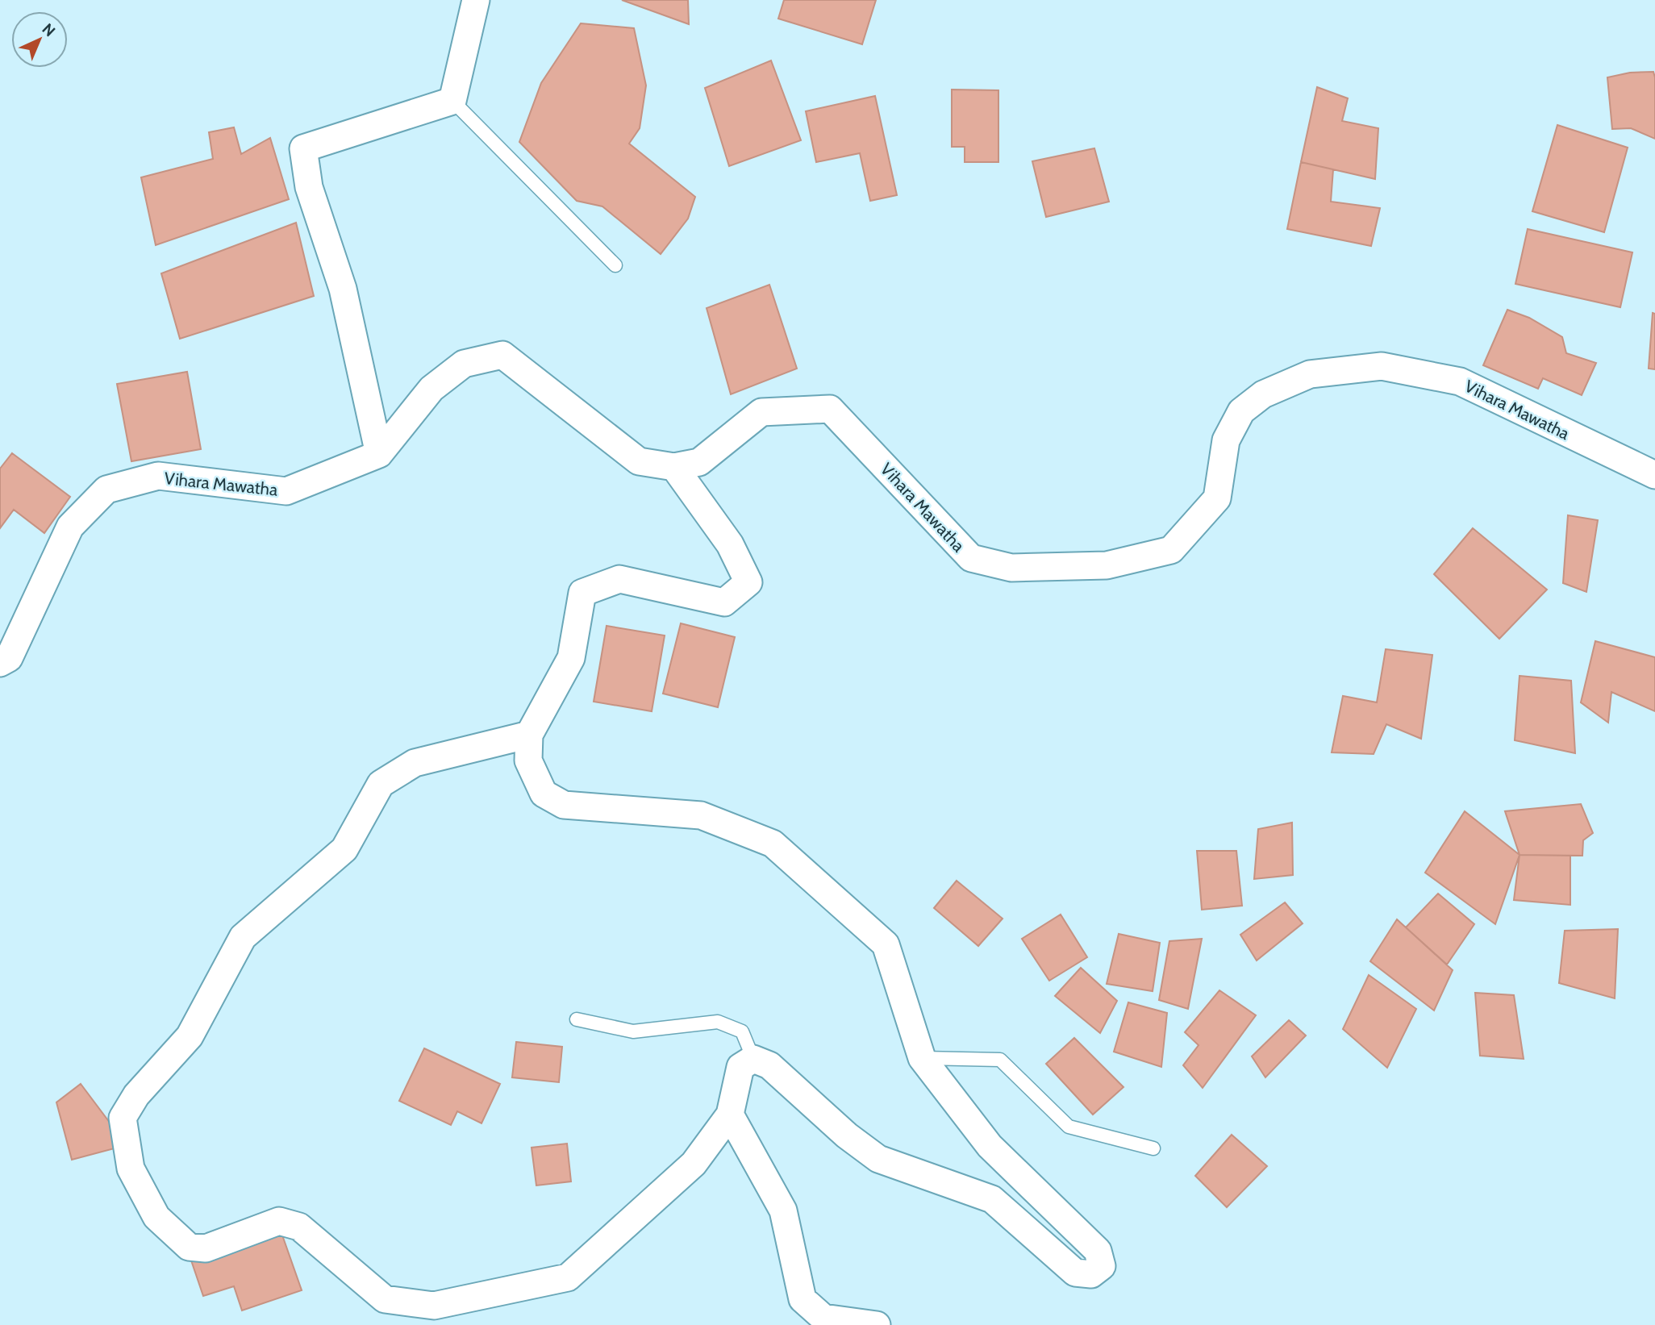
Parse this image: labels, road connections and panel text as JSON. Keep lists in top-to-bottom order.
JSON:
{
  "streets": {
    "street": ["Vihara Mawatha"]
  },
  "north": "top right"
}
